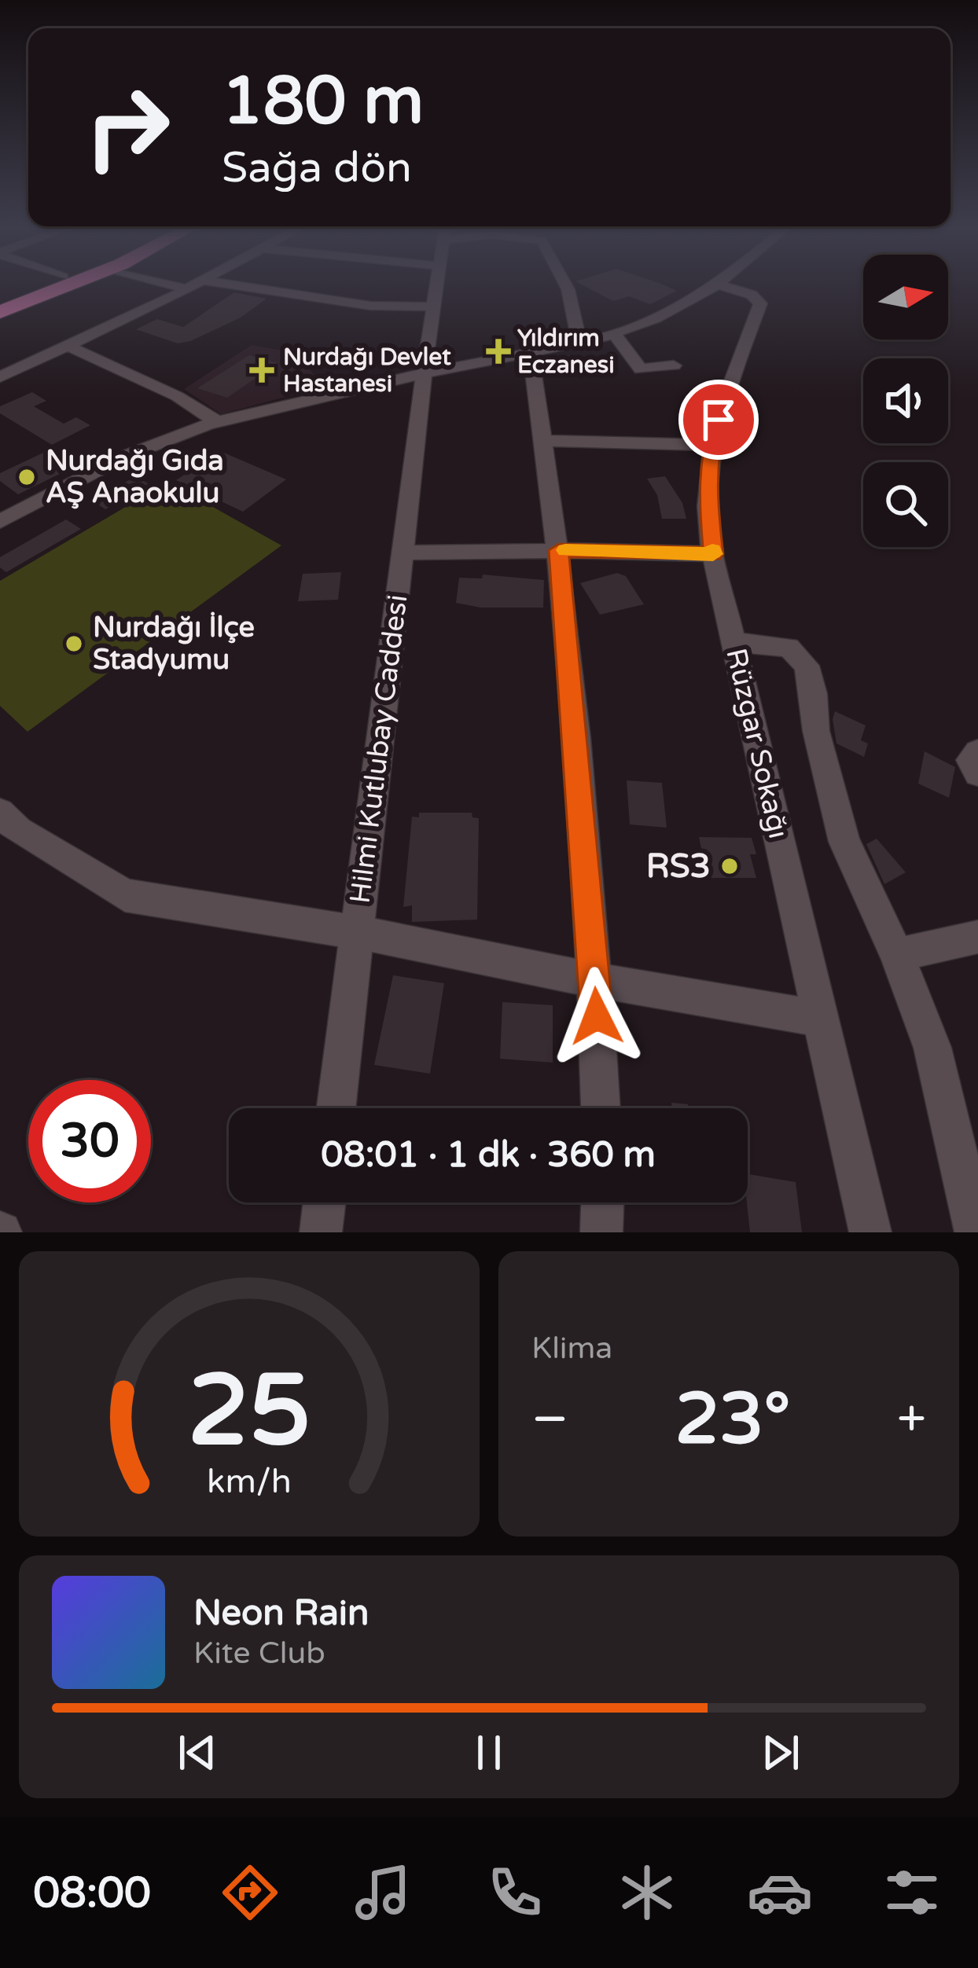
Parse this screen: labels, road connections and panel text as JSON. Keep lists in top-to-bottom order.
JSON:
{
  "streets": {
    "street": ["Rüzgar Sokağı", "Hilmi Kutlubay Caddesi"]
  },
  "places": {
    "health": ["Yıldırım Eczanesi", "Nurdağı Devlet Hastanesi"],
    "other": ["Nurdağı Gıda AŞ Anaokulu", "Nurdağı İlçe Stadyumu", "RS3"]
  },
  "north": "right",
  "page": {
    "turn": ["180 m", "Sağa dön"],
    "limit": "30",
    "trip": "08:01 · 1 dk · 360 m",
    "tile": "Klima",
    "heat": ["−", "23°", "+"],
    "song": ["Neon Rain", "Kite Club"],
    "tabs": "08:00",
    "gauge": ["25", "km/h"]
  }
}
